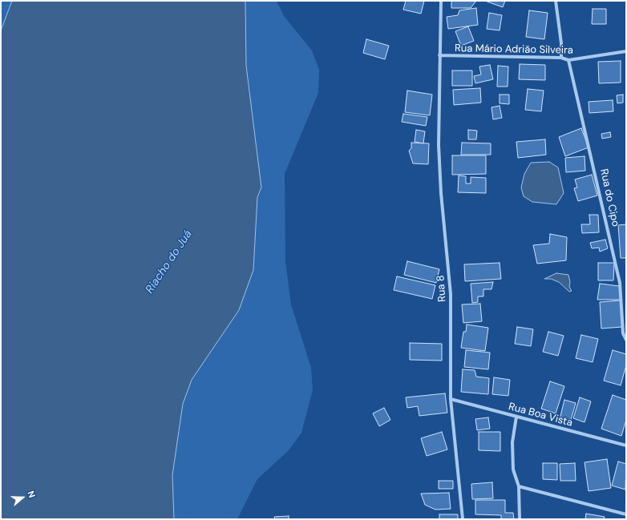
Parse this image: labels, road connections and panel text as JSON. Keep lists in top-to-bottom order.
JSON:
{
  "streets": {
    "street": [
      "Rua Mário Adrião Silveira",
      "Rua do Cipo",
      "Rua 8",
      "Rua Boa Vista"
    ]
  },
  "crossings": [
    ["Rua Mário Adrião Silveira", "Rua do Cipo"],
    ["Rua Mário Adrião Silveira", "Rua 8"],
    ["Rua 8", "Rua Boa Vista"]
  ],
  "water": ["Riacho do Juá"],
  "north": "right"
}
